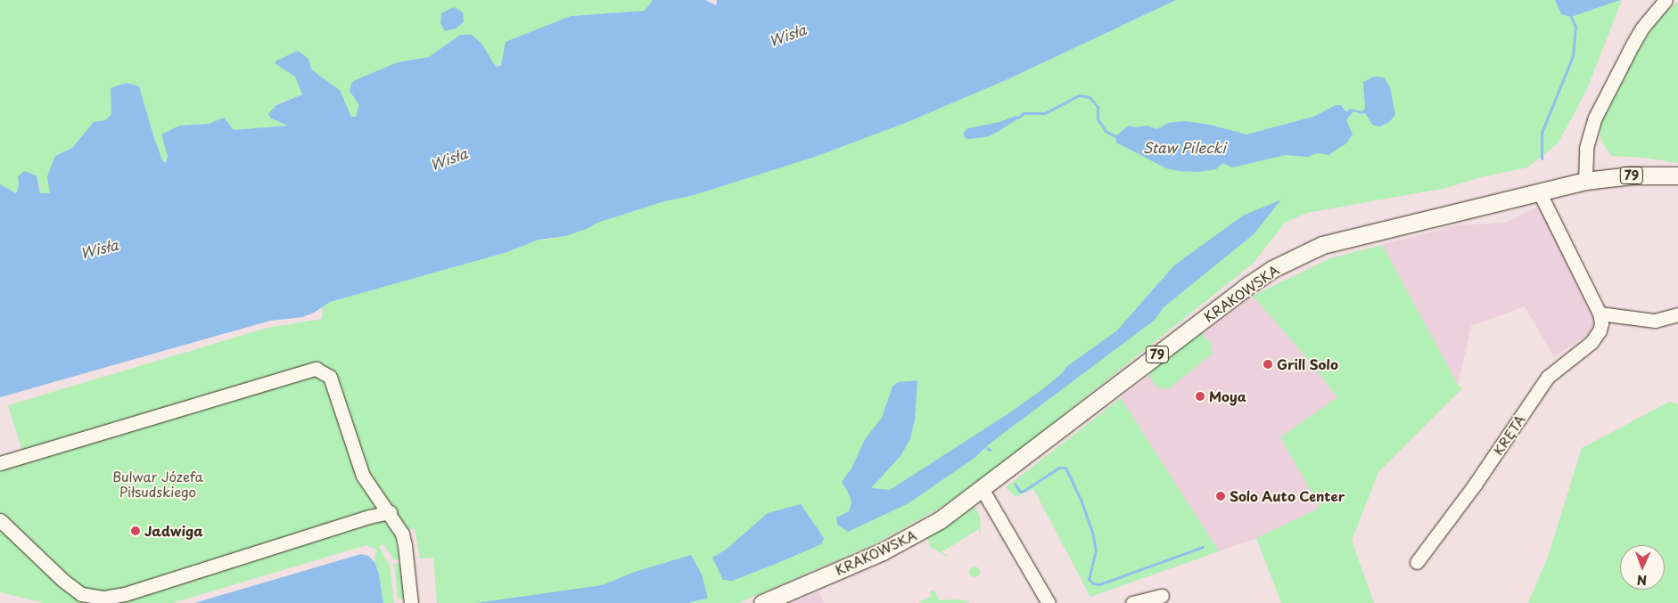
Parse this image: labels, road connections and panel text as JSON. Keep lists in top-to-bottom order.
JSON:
{
  "streets": {
    "main road": ["79", "KRAKOWSKA"],
    "street": ["KRĘTA"]
  },
  "water": ["Wisła", "Staw Pilecki"],
  "parks": ["Bulwar Józefa Piłsudskiego"],
  "places": [
    "Grill Solo",
    "Moya",
    "Solo Auto Center",
    "Jadwiga"
  ],
  "north": "bottom"
}
